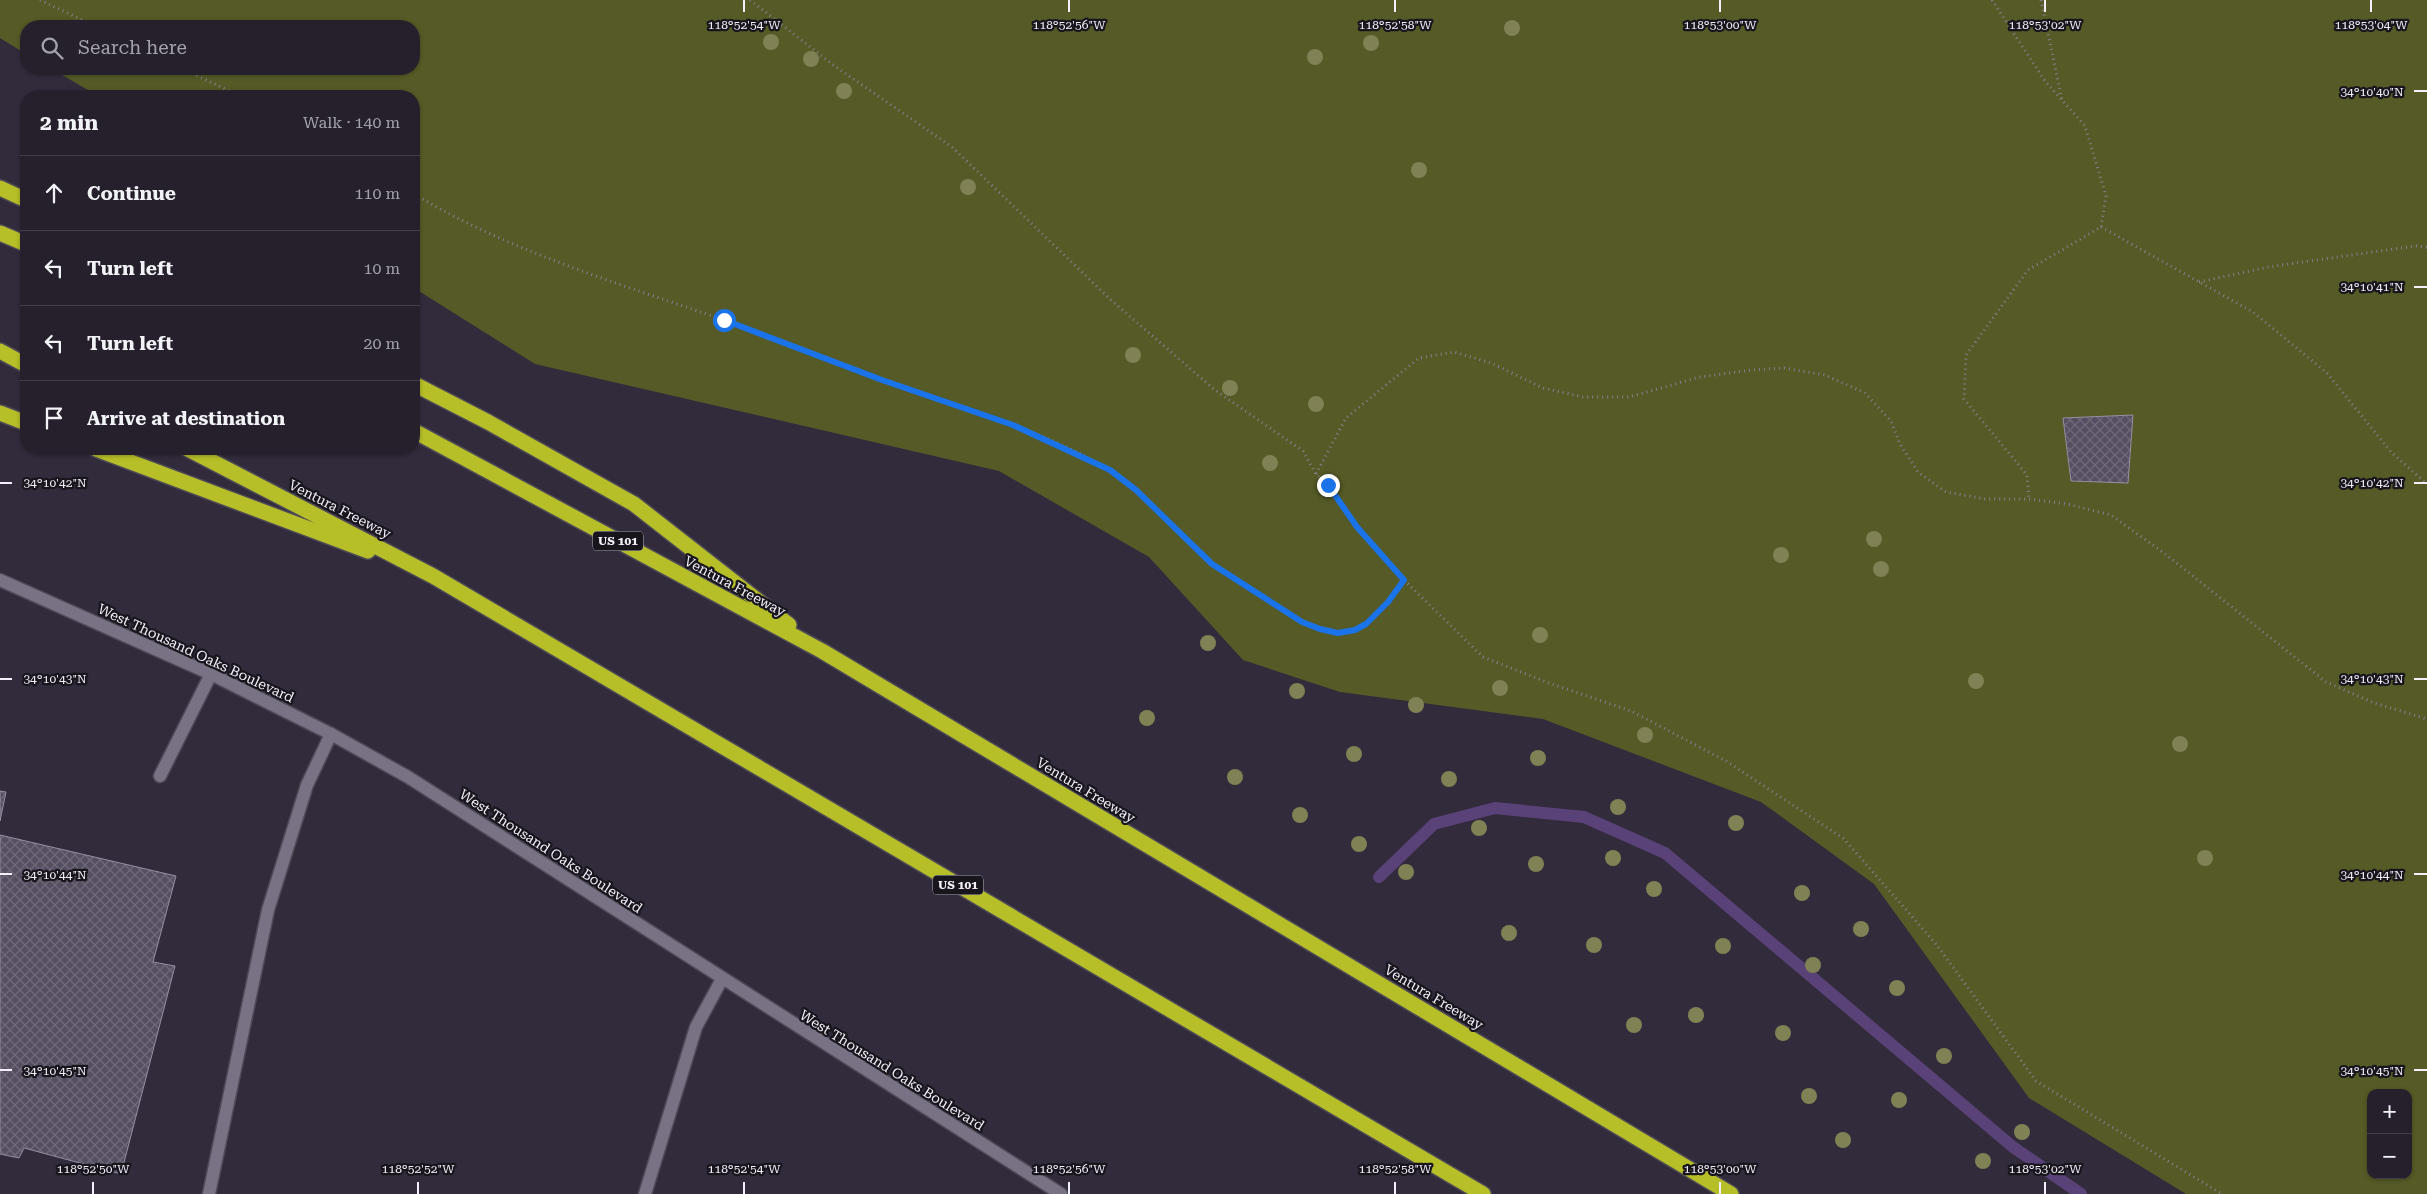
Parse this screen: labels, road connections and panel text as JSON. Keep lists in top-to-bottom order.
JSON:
{
  "streets": {
    "highway": ["Ventura Freeway", "US 101"],
    "street": ["West Thousand Oaks Boulevard"]
  },
  "page": {
    "search": "Search here",
    "heading": ["2 min", "Walk · 140 m"],
    "list": [
      ["Continue", "110 m"],
      ["Turn left", "10 m"],
      ["Turn left", "20 m"],
      "Arrive at destination"
    ],
    "map_buttons": ["+", "−"]
  },
  "coordinates": [
    "118°52'54\"W",
    "118°52'56\"W",
    "118°52'58\"W",
    "118°53'00\"W",
    "118°53'02\"W",
    "118°53'04\"W",
    "34°10'40\"N",
    "34°10'41\"N",
    "34°10'42\"N",
    "34°10'43\"N",
    "34°10'44\"N",
    "34°10'45\"N",
    "118°52'50\"W",
    "118°52'52\"W"
  ]
}
